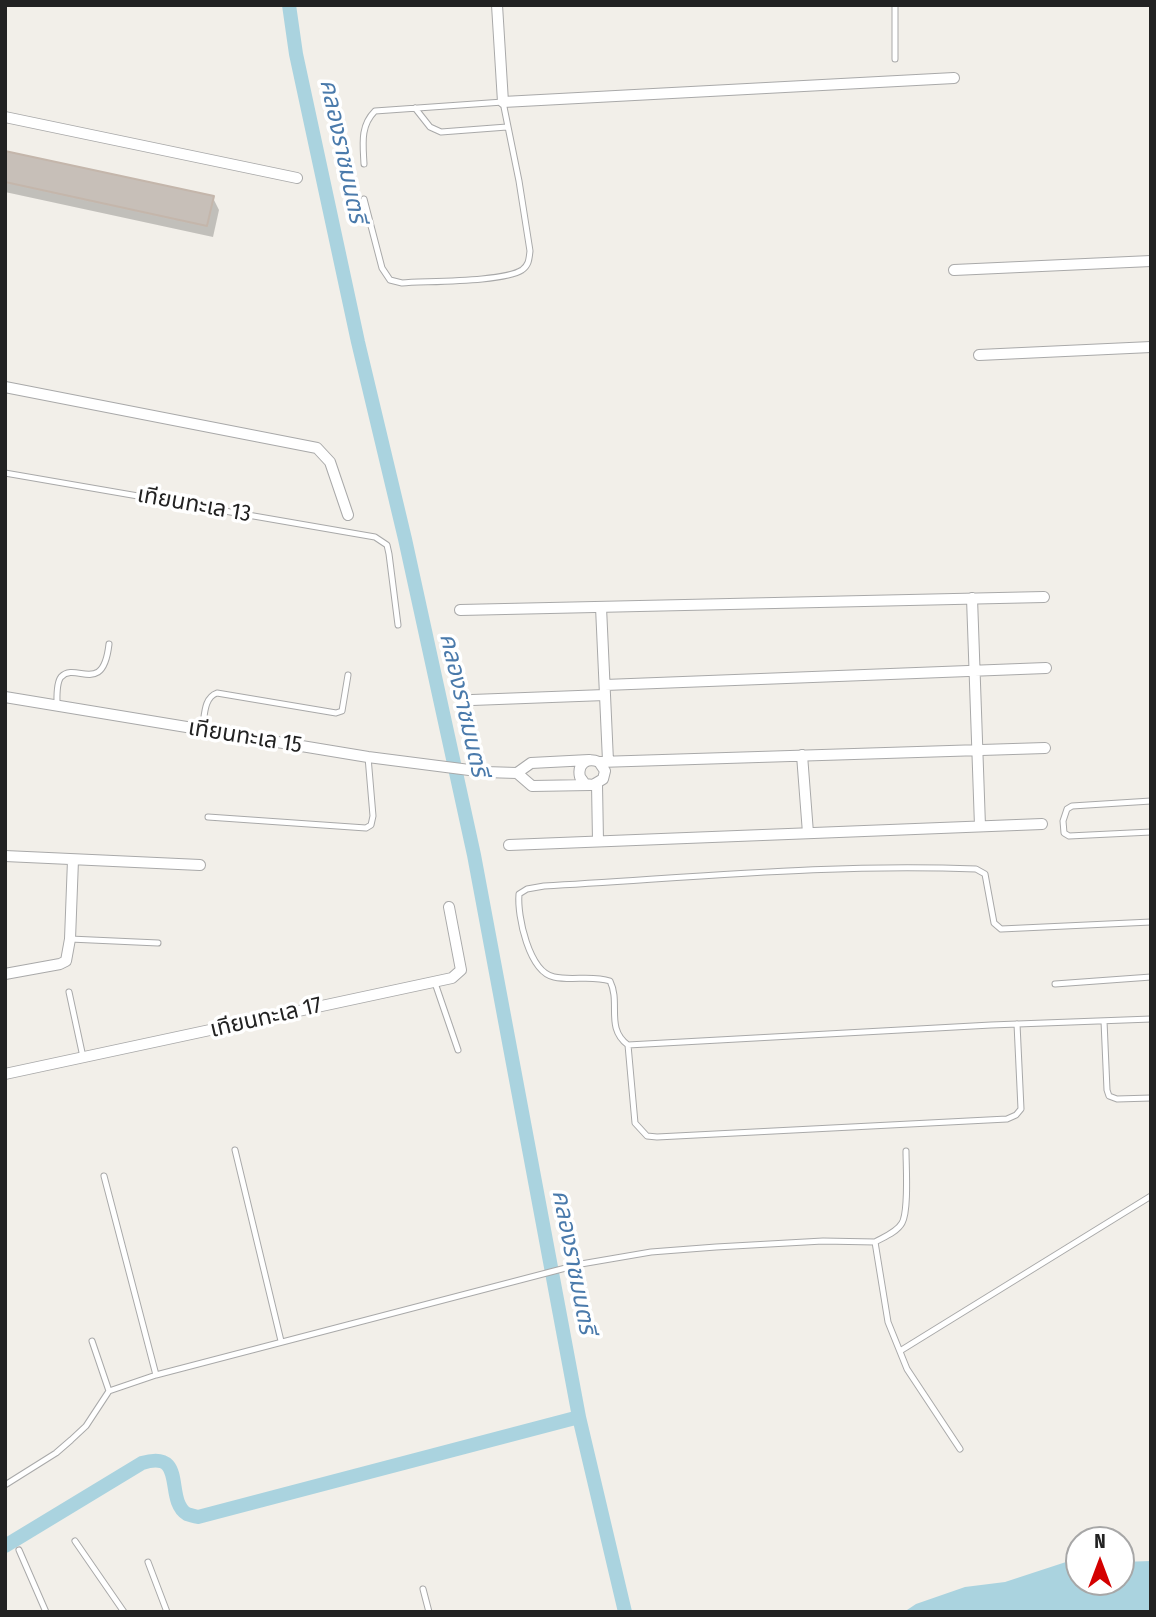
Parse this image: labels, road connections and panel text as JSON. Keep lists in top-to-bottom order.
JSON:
{
  "streets": {
    "street": ["เทียนทะเล 15", "เทียนทะเล 17"],
    "lane": ["เทียนทะเล 13"]
  },
  "water": ["คลองราชมนตรี"],
  "north": "top"
}
